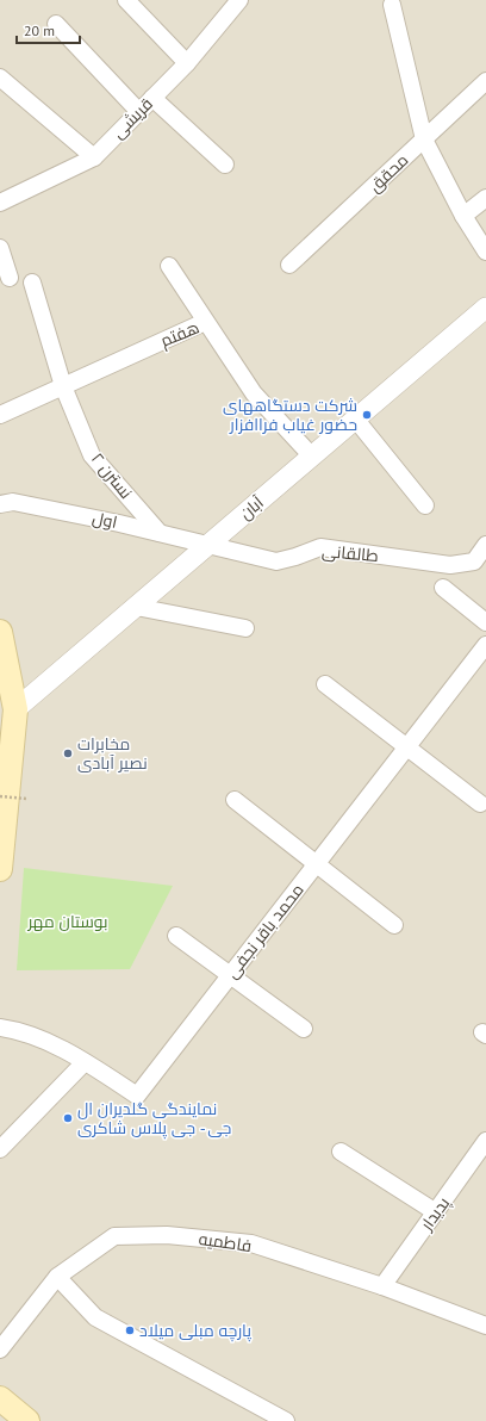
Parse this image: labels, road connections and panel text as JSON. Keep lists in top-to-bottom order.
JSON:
{
  "streets": {
    "street": [
      "قریشی",
      "محقق",
      "هفتم",
      "نسترن ۲",
      "آبان",
      "اول",
      "طالقانی",
      "محمد باقر نجفی",
      "پدیدار",
      "فاطمیه"
    ]
  },
  "crossings": [
    ["هفتم", "نسترن ۲"],
    ["هفتم", "آبان"],
    ["نسترن ۲", "اول"],
    ["آبان", "اول"],
    ["آبان", "طالقانی"],
    ["اول", "طالقانی"],
    ["پدیدار", "فاطمیه"]
  ],
  "parks": ["بوستان مهر"],
  "places": [
    "شرکت دستگاههای حضور غیاب فراافزار",
    "مخابرات نصیر آبادی",
    "نمایندگی گلدیران ال جی - جی پلاس شاکری",
    "پارچه مبلی میلاد"
  ],
  "scale_bar": "20 m"
}
